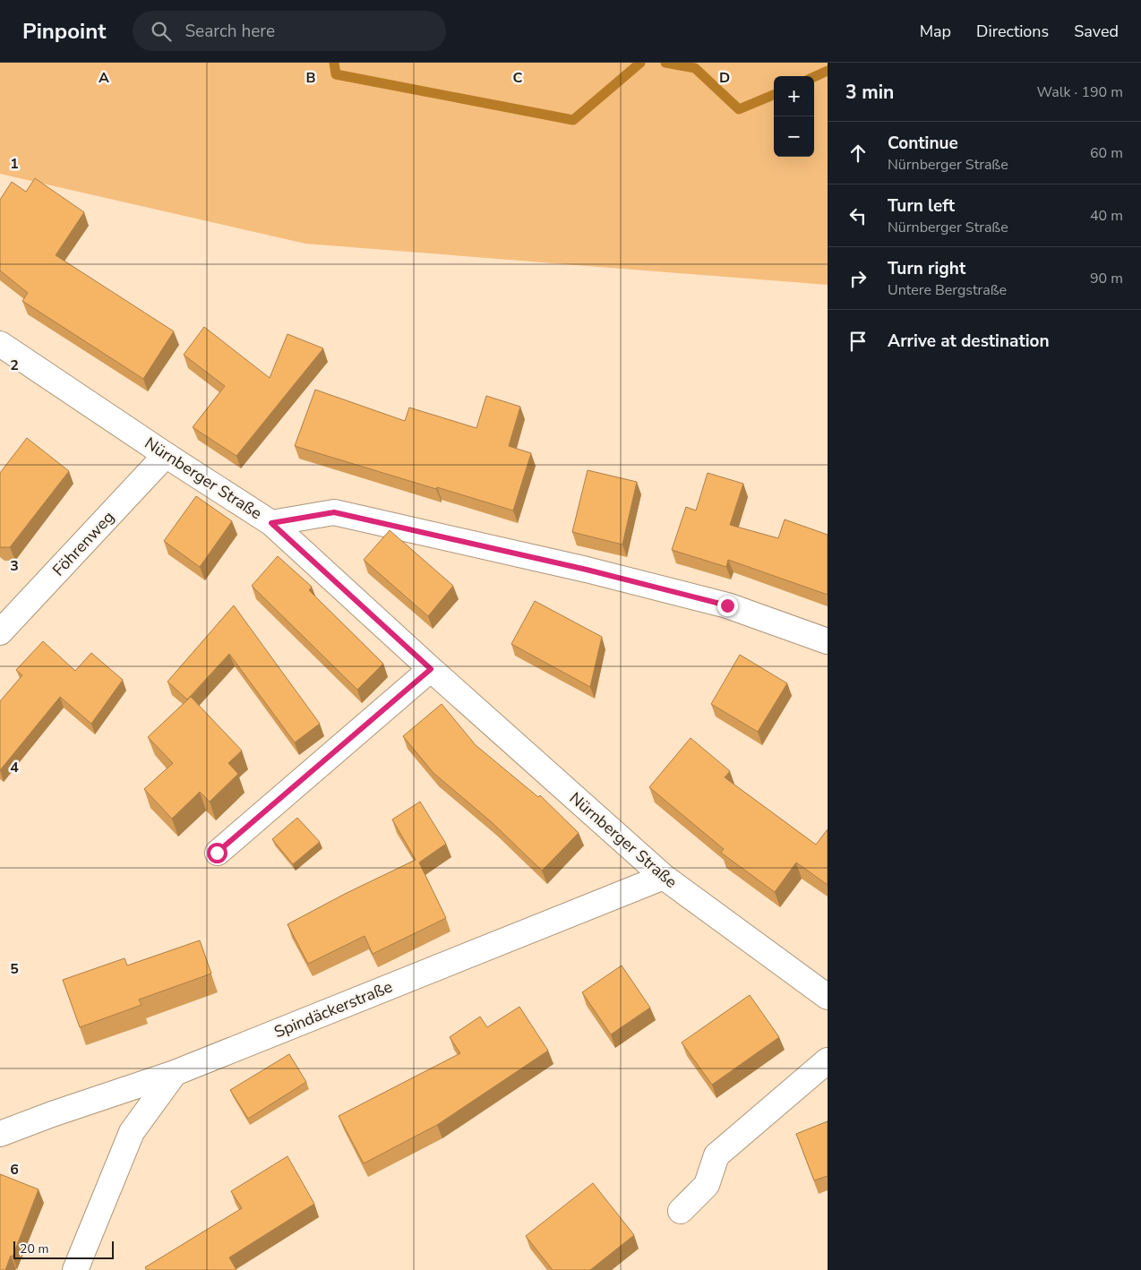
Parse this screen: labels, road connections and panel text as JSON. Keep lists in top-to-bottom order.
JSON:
{
  "streets": {
    "street": ["Nürnberger Straße", "Föhrenweg", "Spindäckerstraße"]
  },
  "crossings": [
    ["Nürnberger Straße", "Föhrenweg"],
    ["Nürnberger Straße", "Spindäckerstraße"]
  ],
  "scale_bar": "20 m",
  "page": {
    "header": "Pinpoint",
    "search": "Search here",
    "nav": ["Map", "Directions", "Saved"],
    "heading": ["3 min", "Walk · 190 m"],
    "map_buttons": ["+", "−"],
    "list": [
      ["Continue", "Nürnberger Straße", "60 m"],
      ["Turn left", "Nürnberger Straße", "40 m"],
      ["Turn right", "Untere Bergstraße", "90 m"],
      "Arrive at destination"
    ],
    "scale": "20 m"
  },
  "grid": {
    "columns": [
      "A",
      "B",
      "C",
      "D"
    ],
    "rows": [
      "1",
      "2",
      "3",
      "4",
      "5",
      "6"
    ]
  }
}
